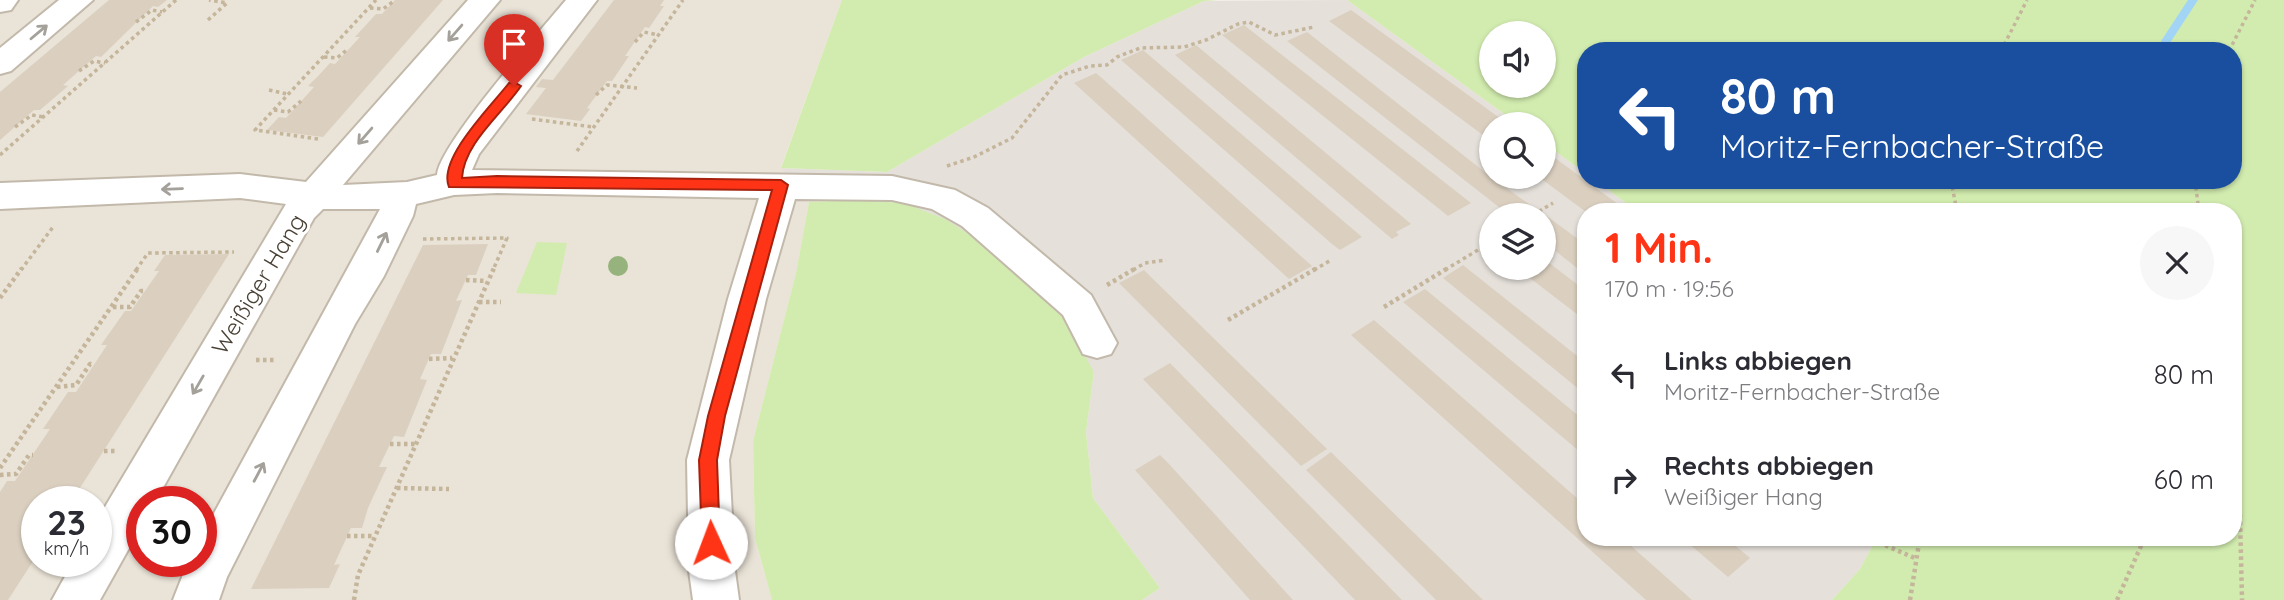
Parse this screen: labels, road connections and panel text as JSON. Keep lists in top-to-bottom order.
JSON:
{
  "streets": {
    "street": ["Weißiger Hang"]
  },
  "page": {
    "turn": ["80 m", "Moritz-Fernbacher-Straße"],
    "heading": ["1 Min.", "170 m · 19:56"],
    "list": [
      {
        "name": "Links abbiegen",
        "note": "Moritz-Fernbacher-Straße",
        "value": "80 m"
      },
      {
        "name": "Rechts abbiegen",
        "note": "Weißiger Hang",
        "value": "60 m"
      }
    ],
    "speed": "23 km/h",
    "limit": "30"
  }
}
